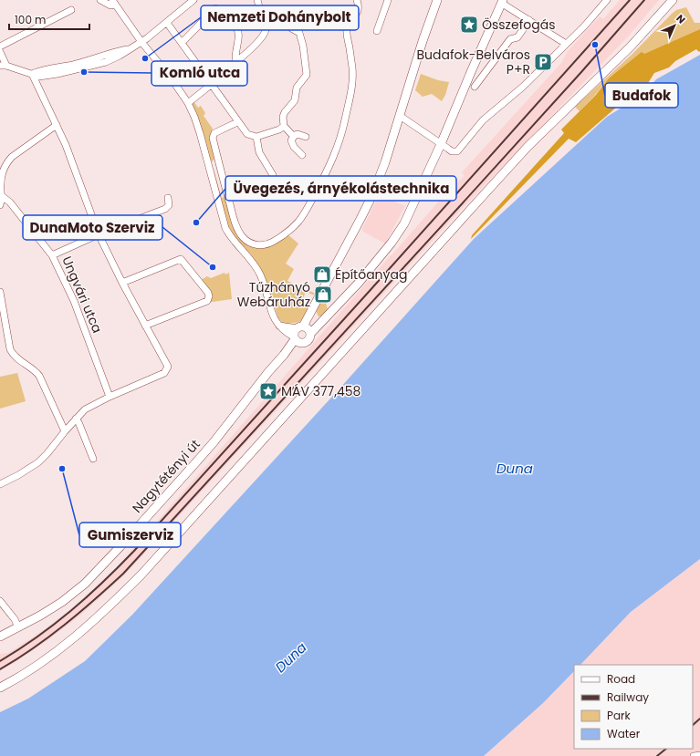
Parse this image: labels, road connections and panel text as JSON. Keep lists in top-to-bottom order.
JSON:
{
  "streets": {
    "main road": ["Nagytétényi út"],
    "street": ["Ungvári utca"]
  },
  "water": ["Duna"],
  "places": {
    "place": ["Összefogás", "MÁV 377,458"],
    "other": [
      "Budafok",
      "Nemzeti Dohánybolt",
      "Komló utca",
      "Üvegezés, árnyékolástechnika",
      "DunaMoto Szerviz",
      "Gumiszerviz"
    ],
    "parking": ["Budafok-Belváros P+R"],
    "shop": ["Építőanyag", "Tűzhányó Webáruház"]
  },
  "legend": [
    "Road",
    "Railway",
    "Park",
    "Water"
  ],
  "scale_bar": "100 m",
  "north": "top right"
}
